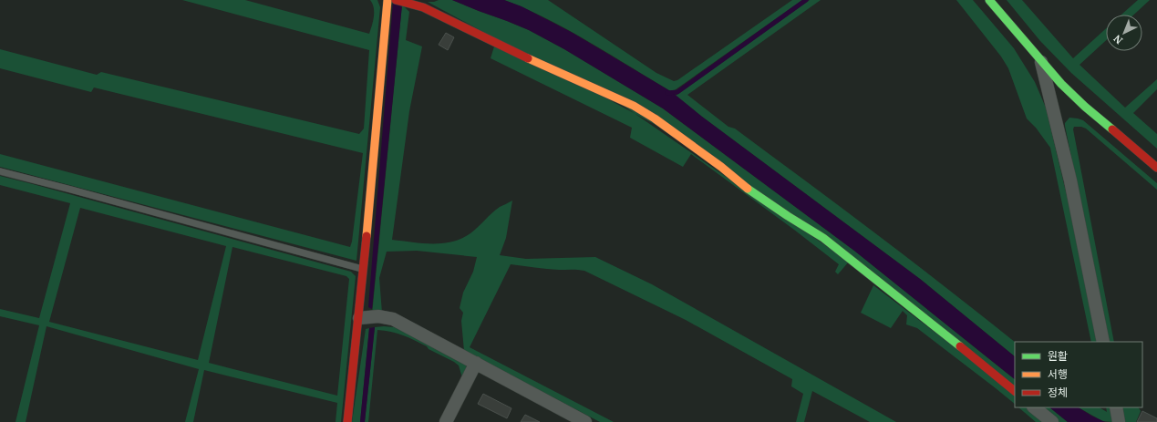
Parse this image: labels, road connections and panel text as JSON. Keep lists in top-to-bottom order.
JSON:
{
  "legend": ["원활", "서행", "정체"],
  "north": "bottom left"
}
